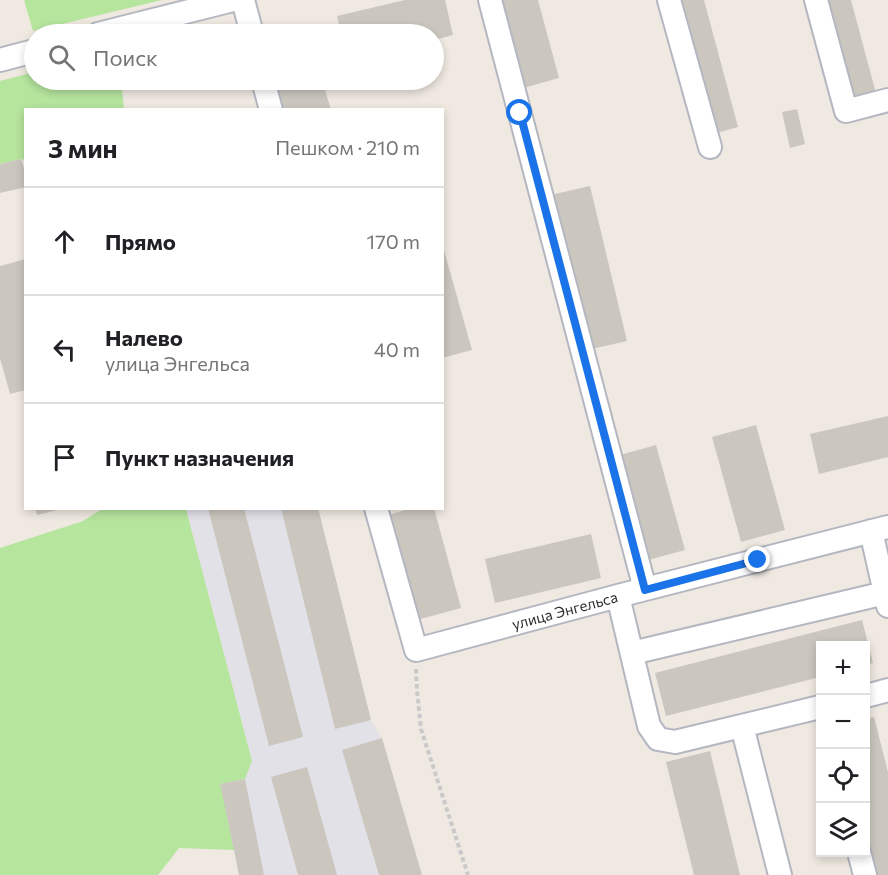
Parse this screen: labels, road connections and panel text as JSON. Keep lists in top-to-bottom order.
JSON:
{
  "streets": {
    "street": ["улица Энгельса"]
  },
  "page": {
    "search": "Поиск",
    "heading": ["3 мин", "Пешком · 210 m"],
    "list": [
      ["Прямо", "170 m"],
      ["Налево", "улица Энгельса", "40 m"],
      "Пункт назначения"
    ],
    "map_buttons": ["+", "−"]
  }
}
